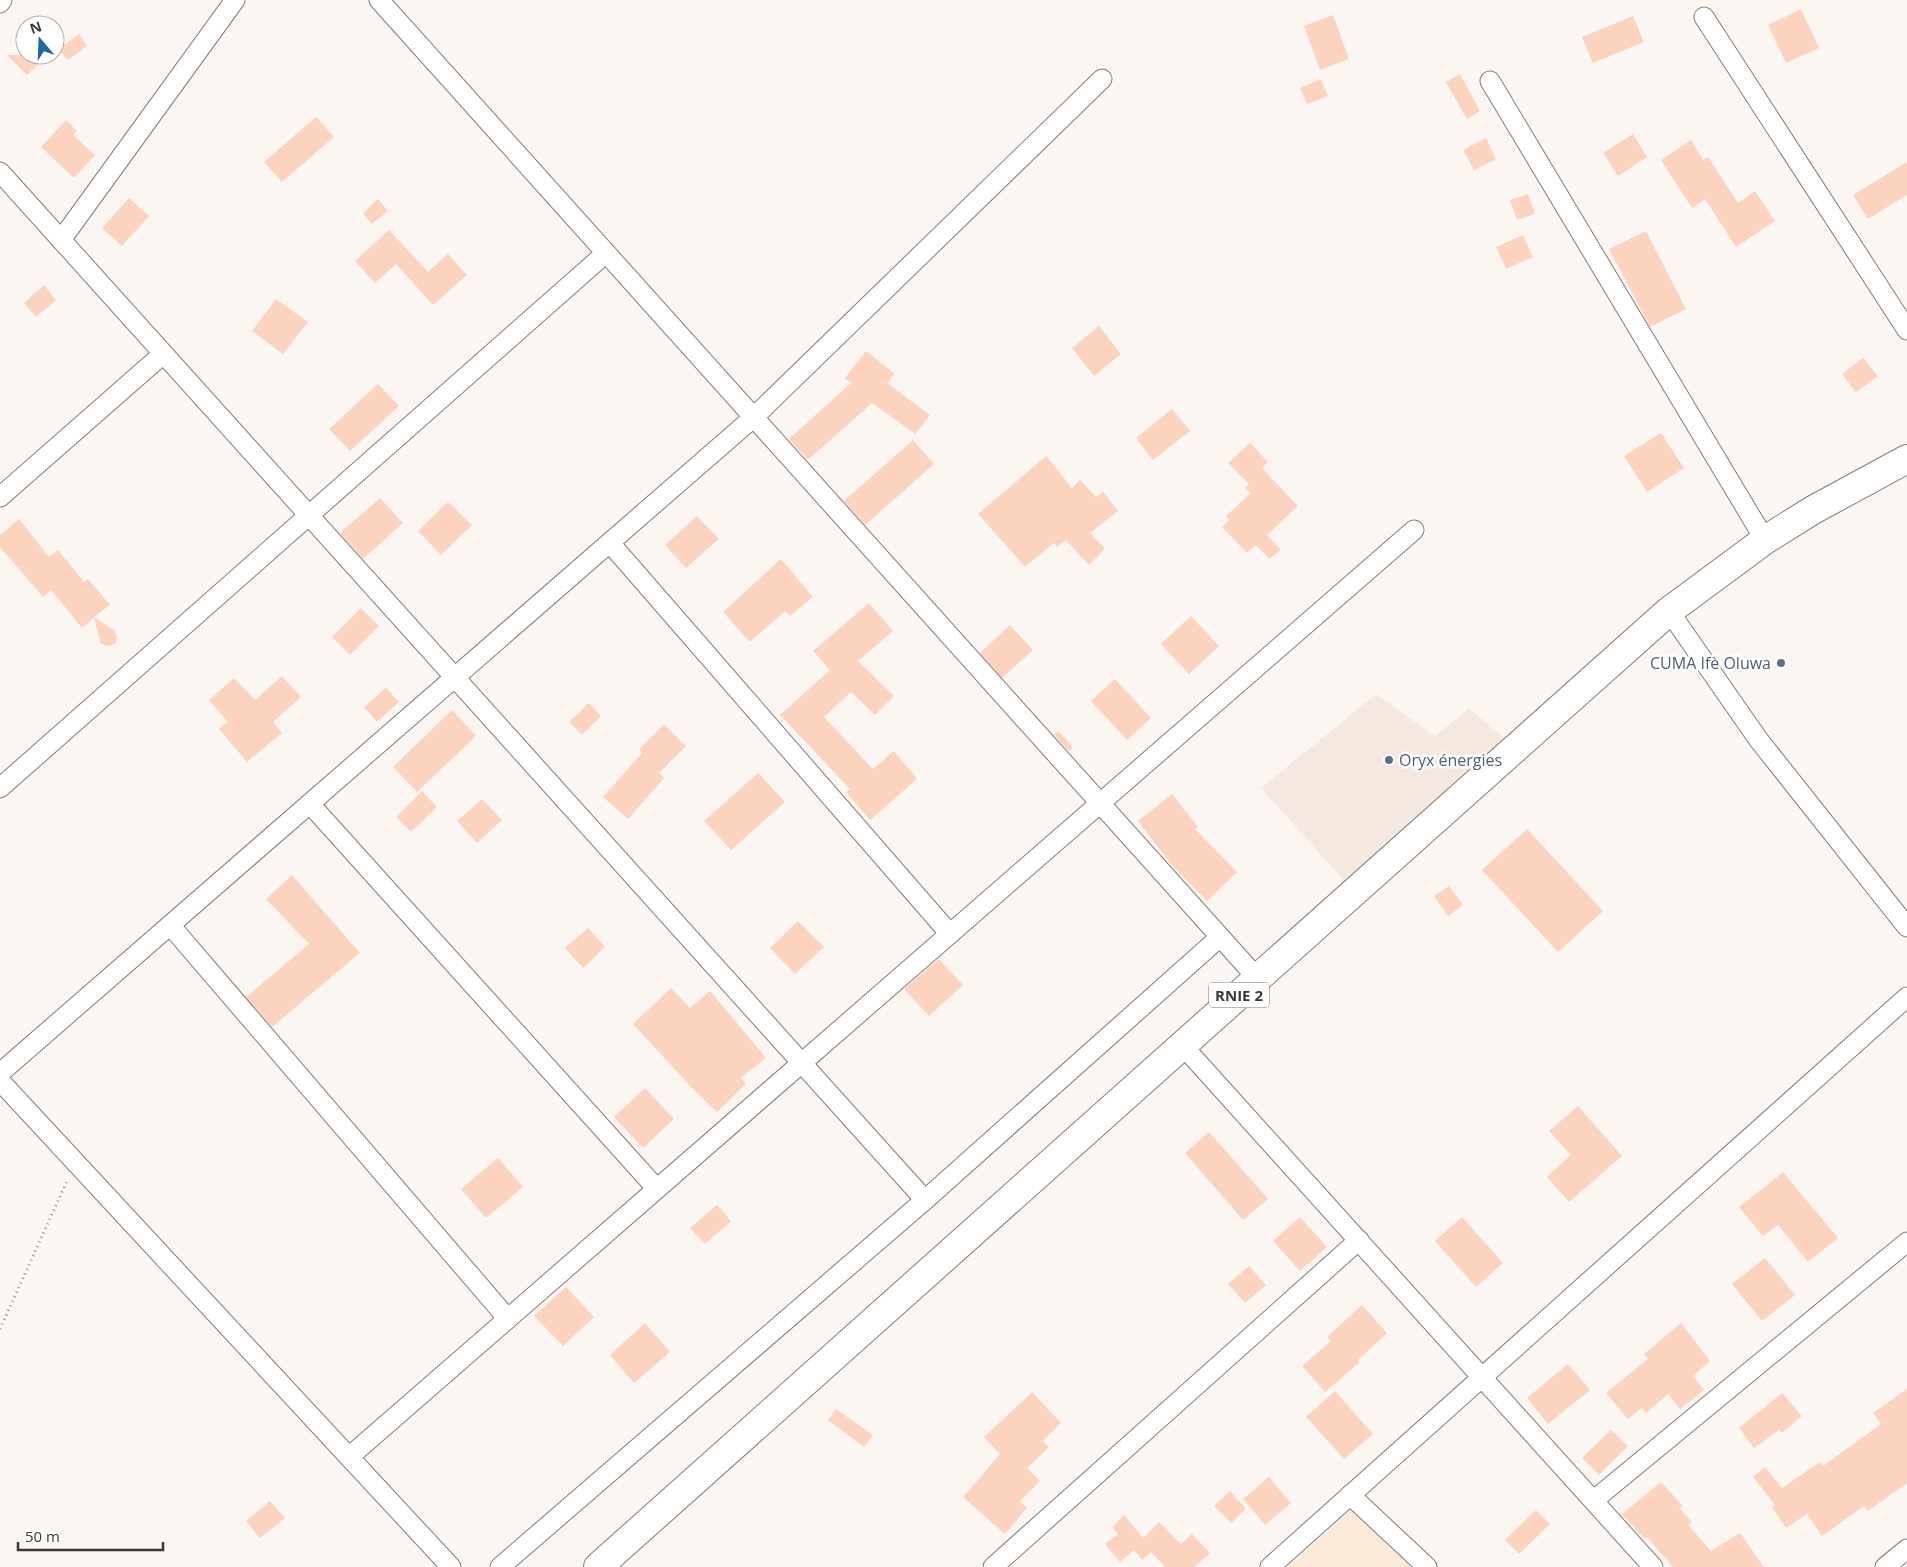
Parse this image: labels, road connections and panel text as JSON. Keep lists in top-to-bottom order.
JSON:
{
  "streets": {
    "main road": ["RNIE 2"]
  },
  "places": ["CUMA Ifè Oluwa", "Oryx énergies"],
  "scale_bar": "50 m",
  "north": "top"
}
